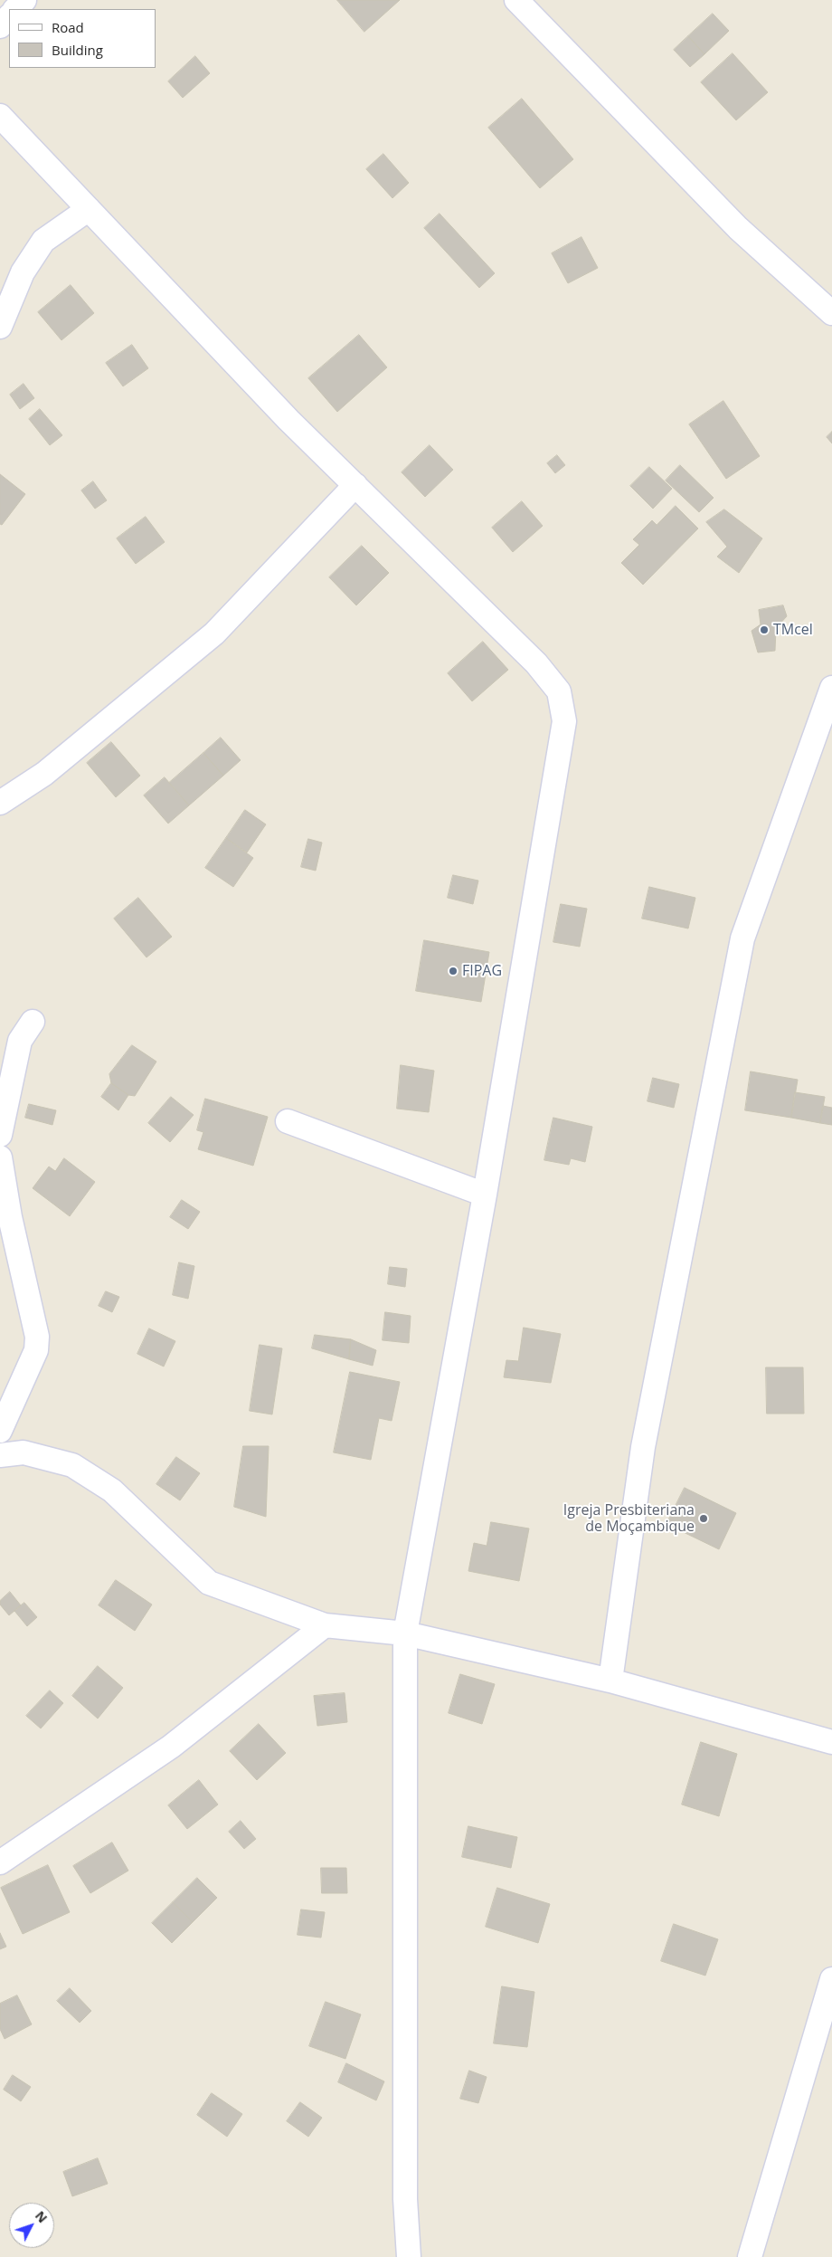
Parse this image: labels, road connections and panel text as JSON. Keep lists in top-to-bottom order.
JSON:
{
  "places": ["TMcel", "FIPAG", "Igreja Presbiteriana de Moçambique"],
  "legend": ["Road", "Building"],
  "north": "top right"
}
